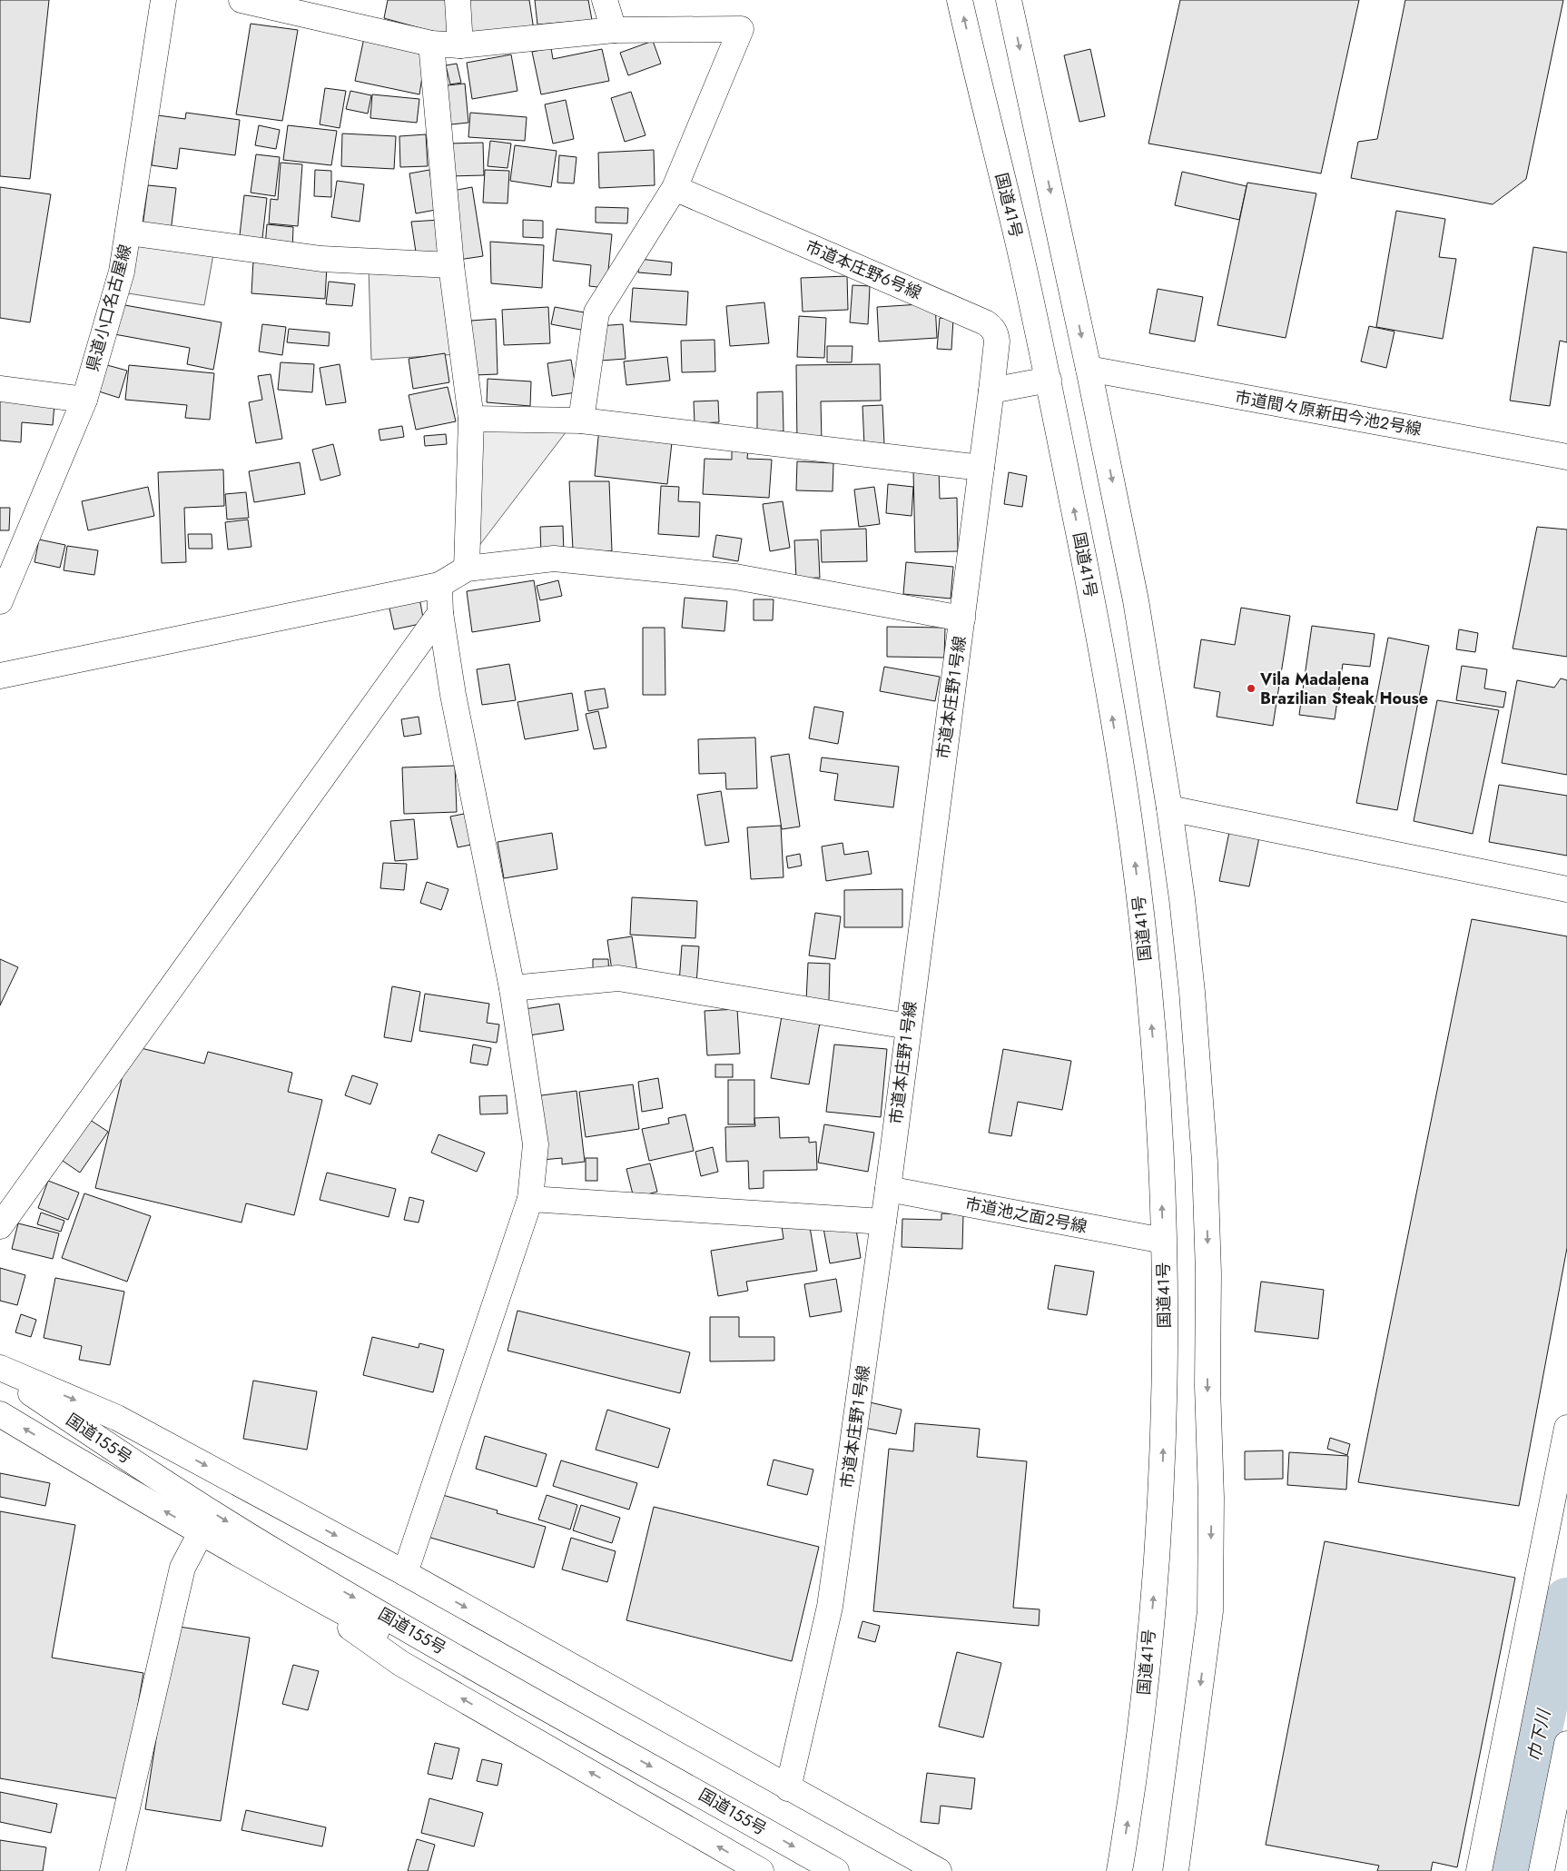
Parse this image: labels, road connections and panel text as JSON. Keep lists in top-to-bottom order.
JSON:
{
  "streets": {
    "main road": [
      "国道41号",
      "市道本庄野６号線",
      "県道小口名古屋線",
      "市道間々原新田今池２号線",
      "市道本庄野１号線",
      "市道池之面２号線",
      "国道155号"
    ]
  },
  "crossings": [
    ["国道41号", "市道池之面２号線"],
    ["市道本庄野６号線", "市道本庄野１号線"],
    ["市道本庄野１号線", "市道池之面２号線"]
  ],
  "water": ["巾下川"],
  "places": ["Vila Madalena Brazilian Steak House"]
}
